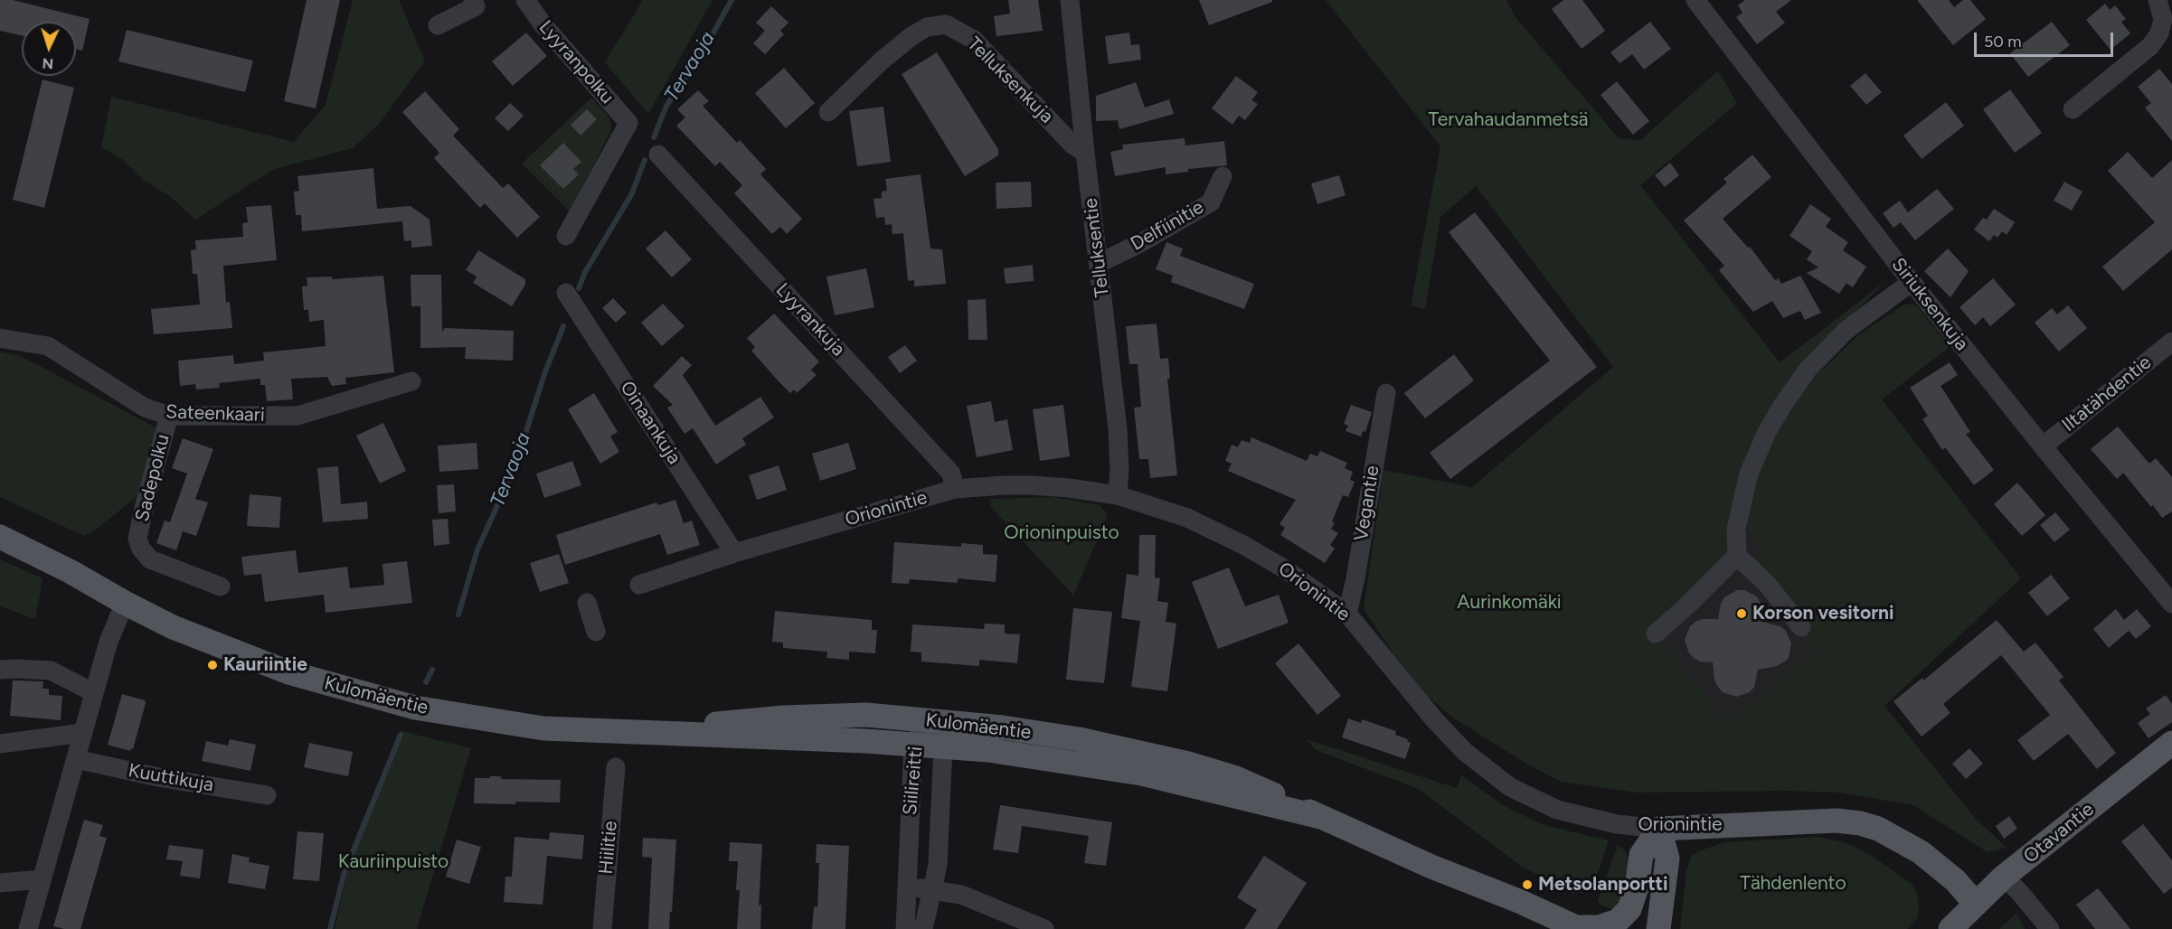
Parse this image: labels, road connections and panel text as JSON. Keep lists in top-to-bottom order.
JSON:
{
  "streets": {
    "main road": ["Orionintie", "Kulomäentie", "Otavantie"],
    "street": [
      "Lyyranpolku",
      "Telluksenkuja",
      "Delfiinitie",
      "Telluksentie",
      "Siriuksenkuja",
      "Lyyrankuja",
      "Iltatähdentie",
      "Sateenkaari",
      "Oinaankuja",
      "Sadepolku",
      "Vegantie",
      "Kuuttikuja",
      "Siilireitti",
      "Hiilitie"
    ]
  },
  "crossings": [
    ["Telluksenkuja", "Telluksentie"],
    ["Delfiinitie", "Telluksentie"],
    ["Telluksentie", "Orionintie"],
    ["Siriuksenkuja", "Iltatähdentie"],
    ["Lyyrankuja", "Orionintie"],
    ["Sateenkaari", "Sadepolku"],
    ["Oinaankuja", "Orionintie"],
    ["Vegantie", "Orionintie"],
    ["Orionintie", "Otavantie"],
    ["Kulomäentie", "Siilireitti"]
  ],
  "water": ["Tervaoja"],
  "parks": [
    "Tervahaudanmetsä",
    "Orioninpuisto",
    "Aurinkomäki",
    "Kauriinpuisto",
    "Tähdenlento"
  ],
  "places": ["Korson vesitorni", "Kauriintie", "Metsolanportti"],
  "scale_bar": "50 m",
  "north": "bottom"
}
